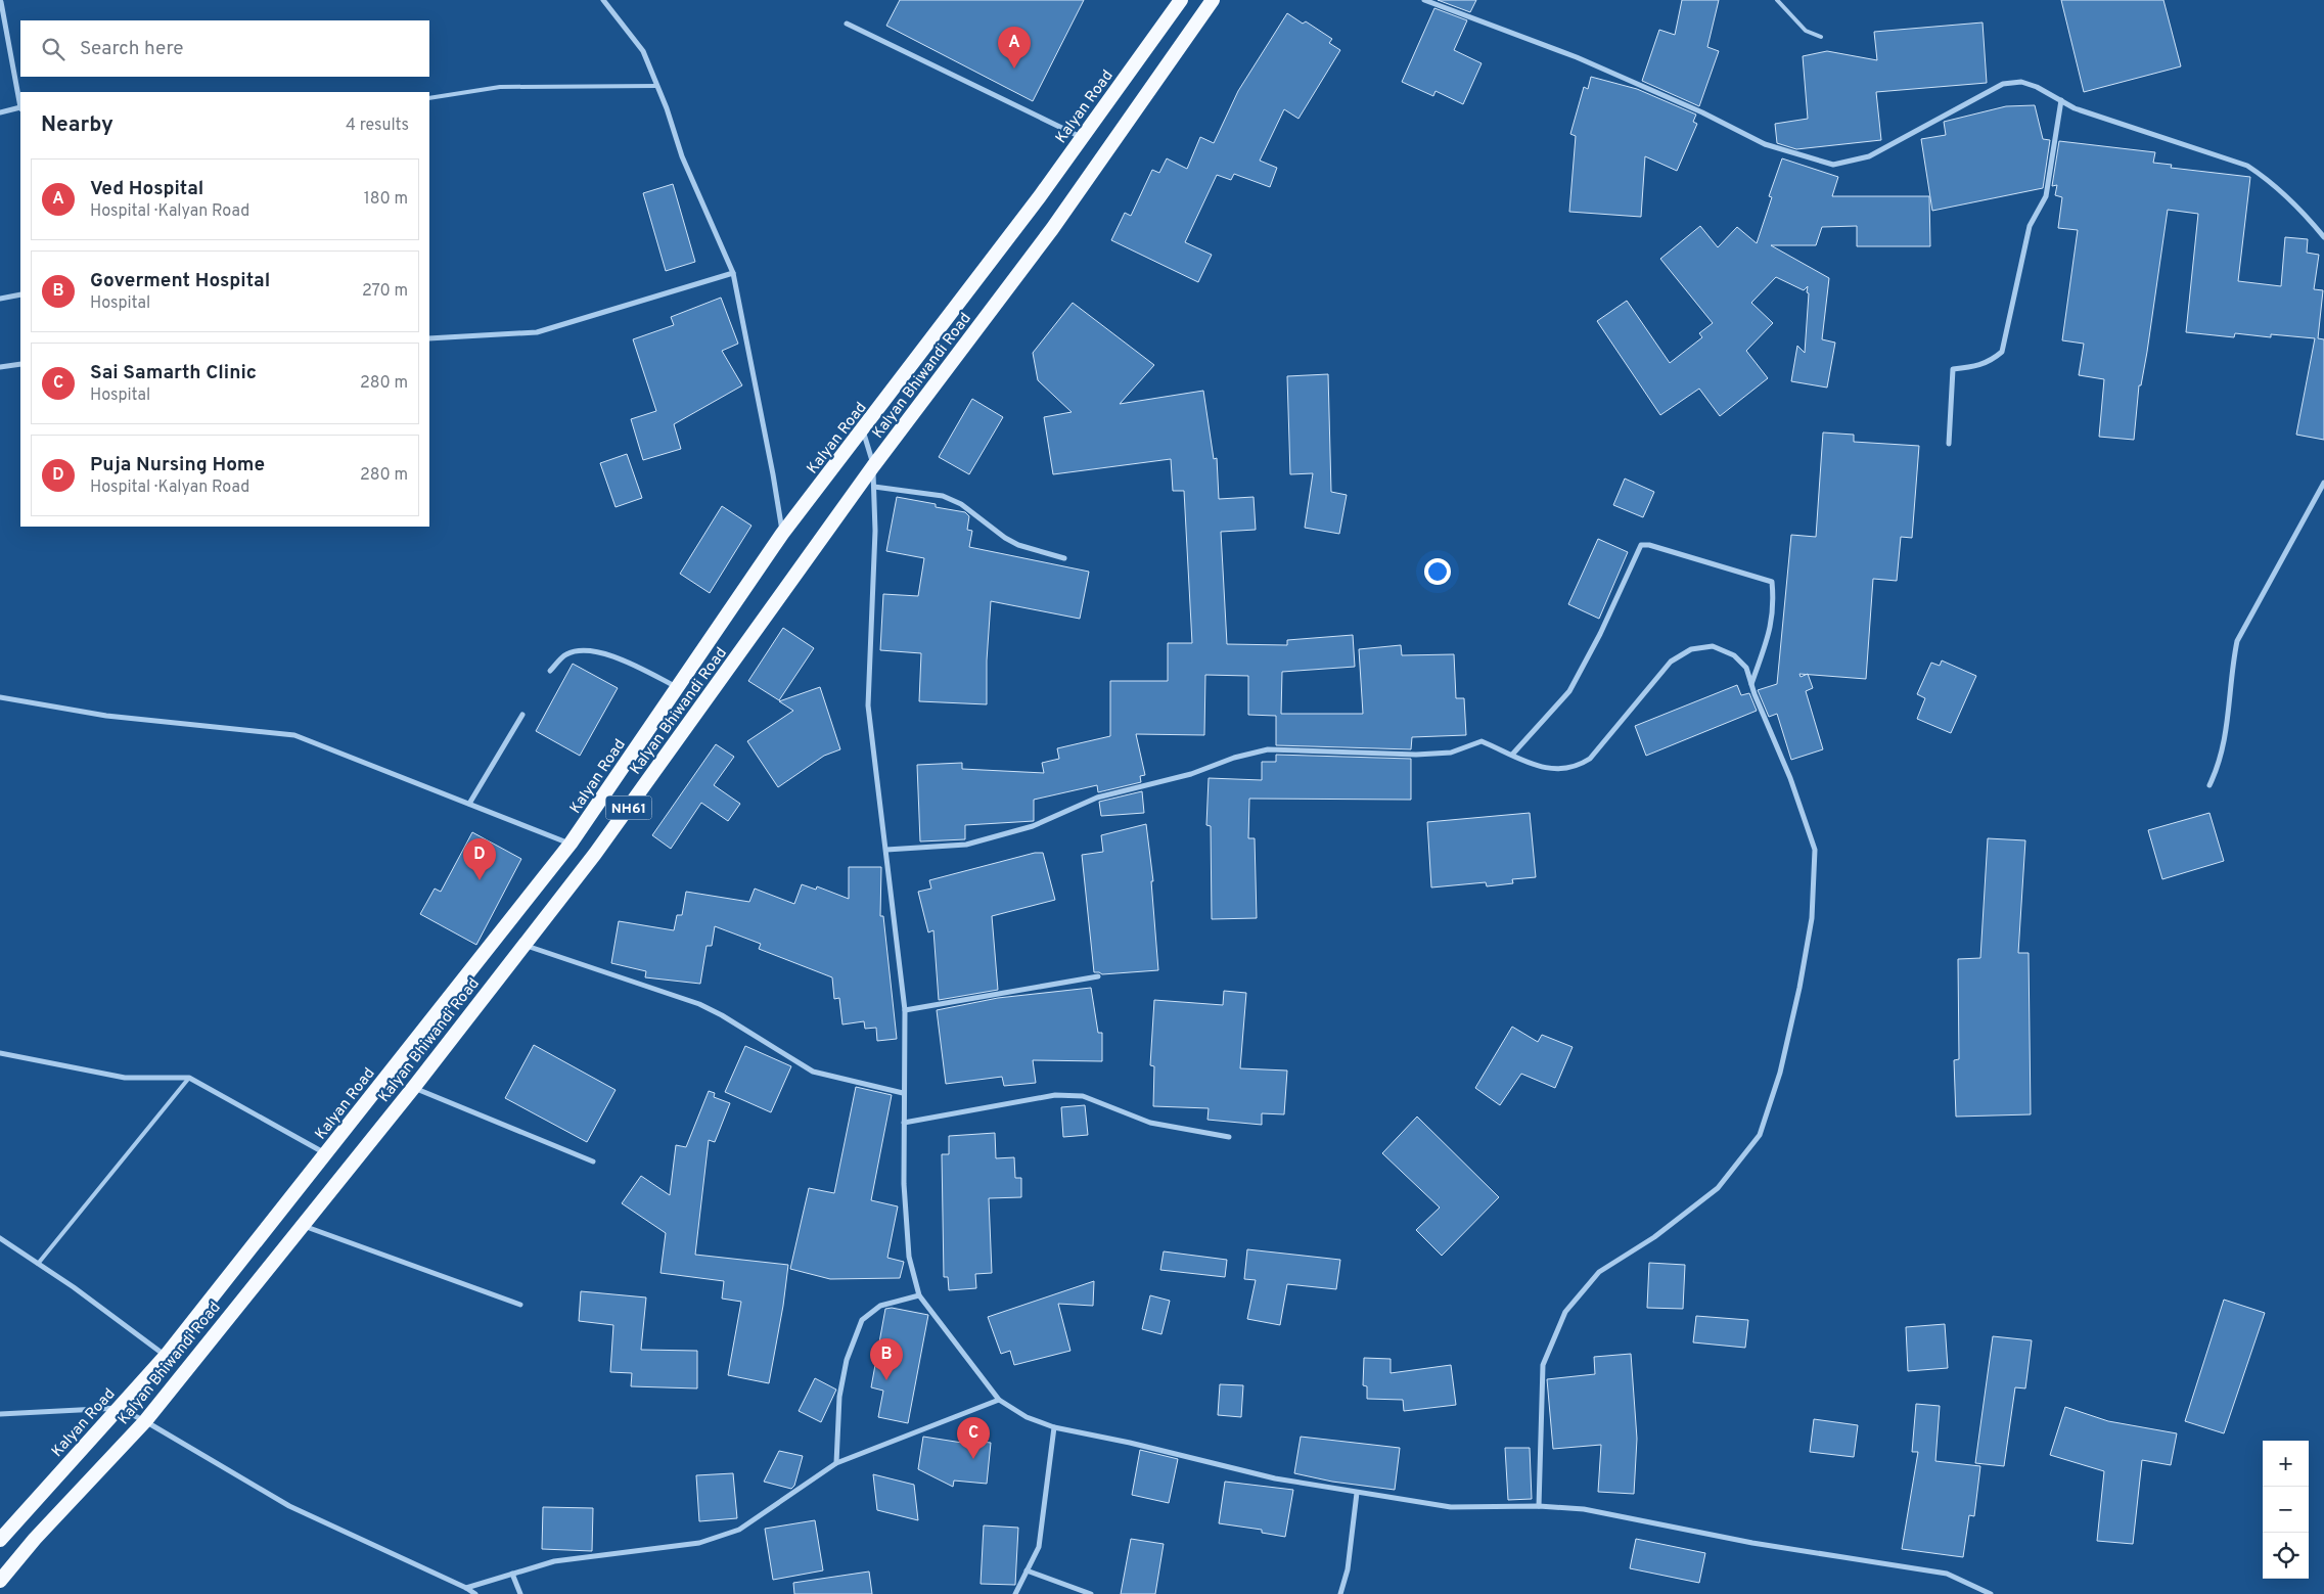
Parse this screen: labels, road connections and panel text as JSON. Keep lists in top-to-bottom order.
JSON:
{
  "streets": {
    "highway": ["Kalyan Road", "Kalyan Bhiwandi Road", "NH61"]
  },
  "page": {
    "search": "Search here",
    "pins": [
      "A",
      "D",
      "B",
      "C"
    ],
    "heading": ["Nearby", "4 results"],
    "list": [
      {
        "mark": "A",
        "name": "Ved Hospital",
        "note": "Hospital · Kalyan Road",
        "value": "180 m"
      },
      {
        "mark": "B",
        "name": "Goverment Hospital",
        "note": "Hospital",
        "value": "270 m"
      },
      {
        "mark": "C",
        "name": "Sai Samarth Clinic",
        "note": "Hospital",
        "value": "280 m"
      },
      {
        "mark": "D",
        "name": "Puja Nursing Home",
        "note": "Hospital · Kalyan Road",
        "value": "280 m"
      }
    ],
    "map_buttons": ["+", "−"]
  }
}
